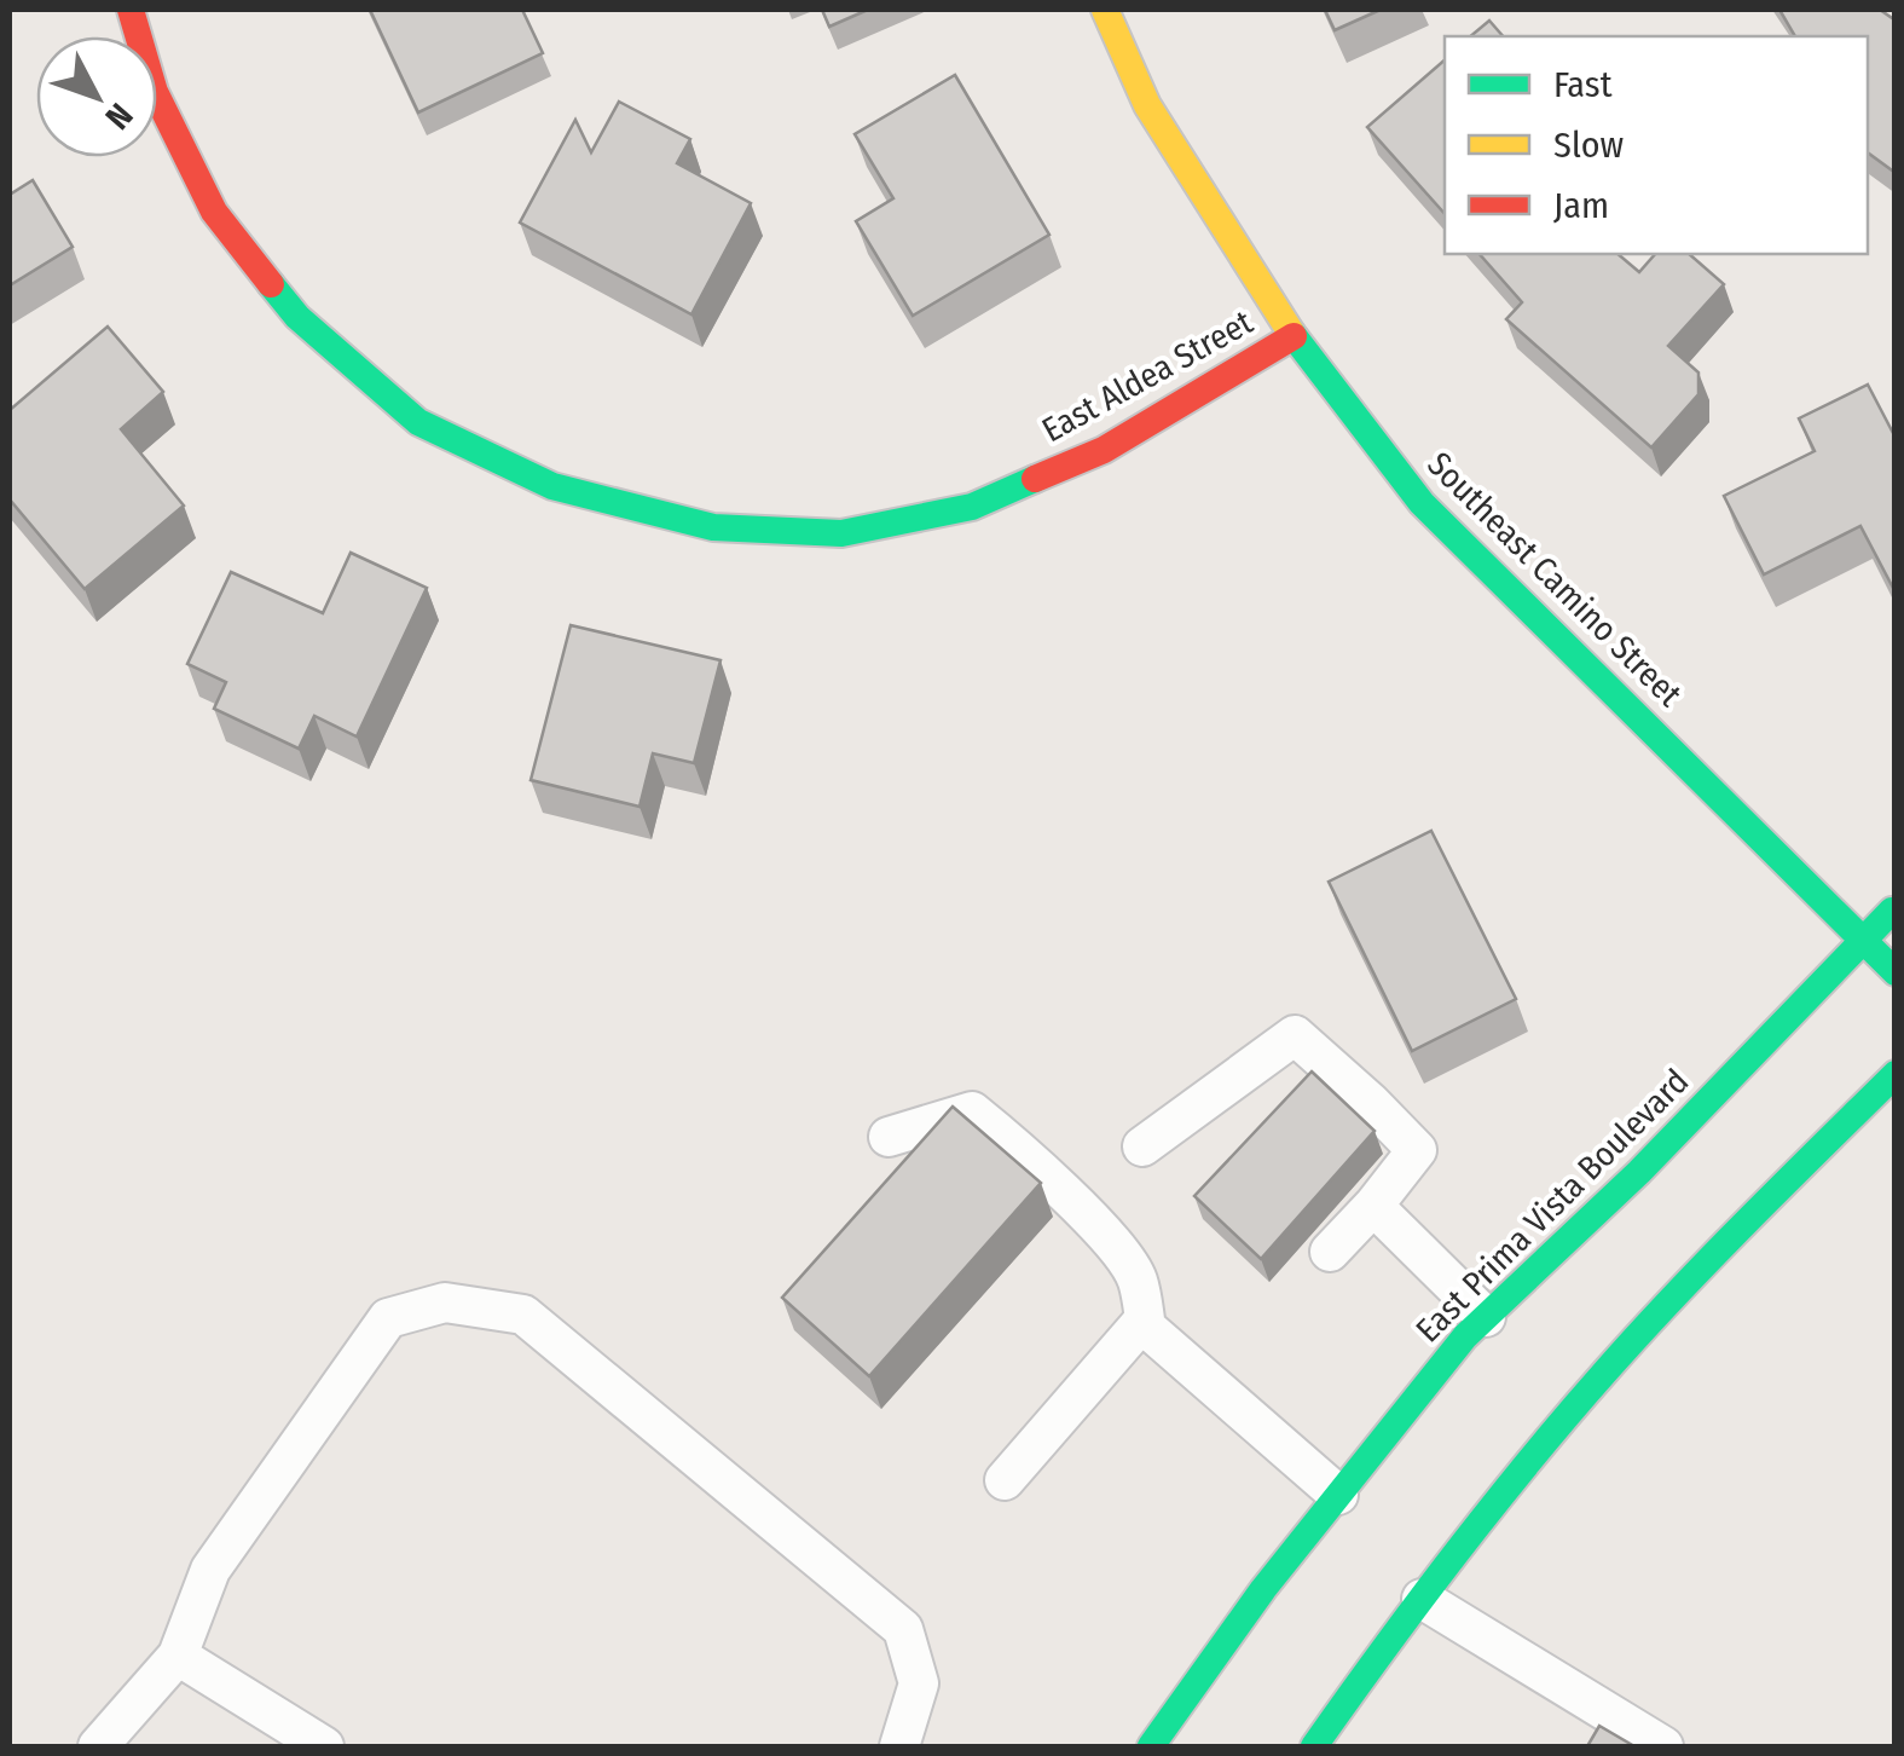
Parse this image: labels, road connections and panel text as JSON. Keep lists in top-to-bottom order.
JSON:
{
  "streets": {
    "street": ["East Aldea Street", "Southeast Camino Street", "East Prima Vista Boulevard"]
  },
  "crossings": [
    ["East Aldea Street", "Southeast Camino Street"],
    ["Southeast Camino Street", "East Prima Vista Boulevard"]
  ],
  "legend": ["Fast", "Slow", "Jam"],
  "north": "bottom right"
}
